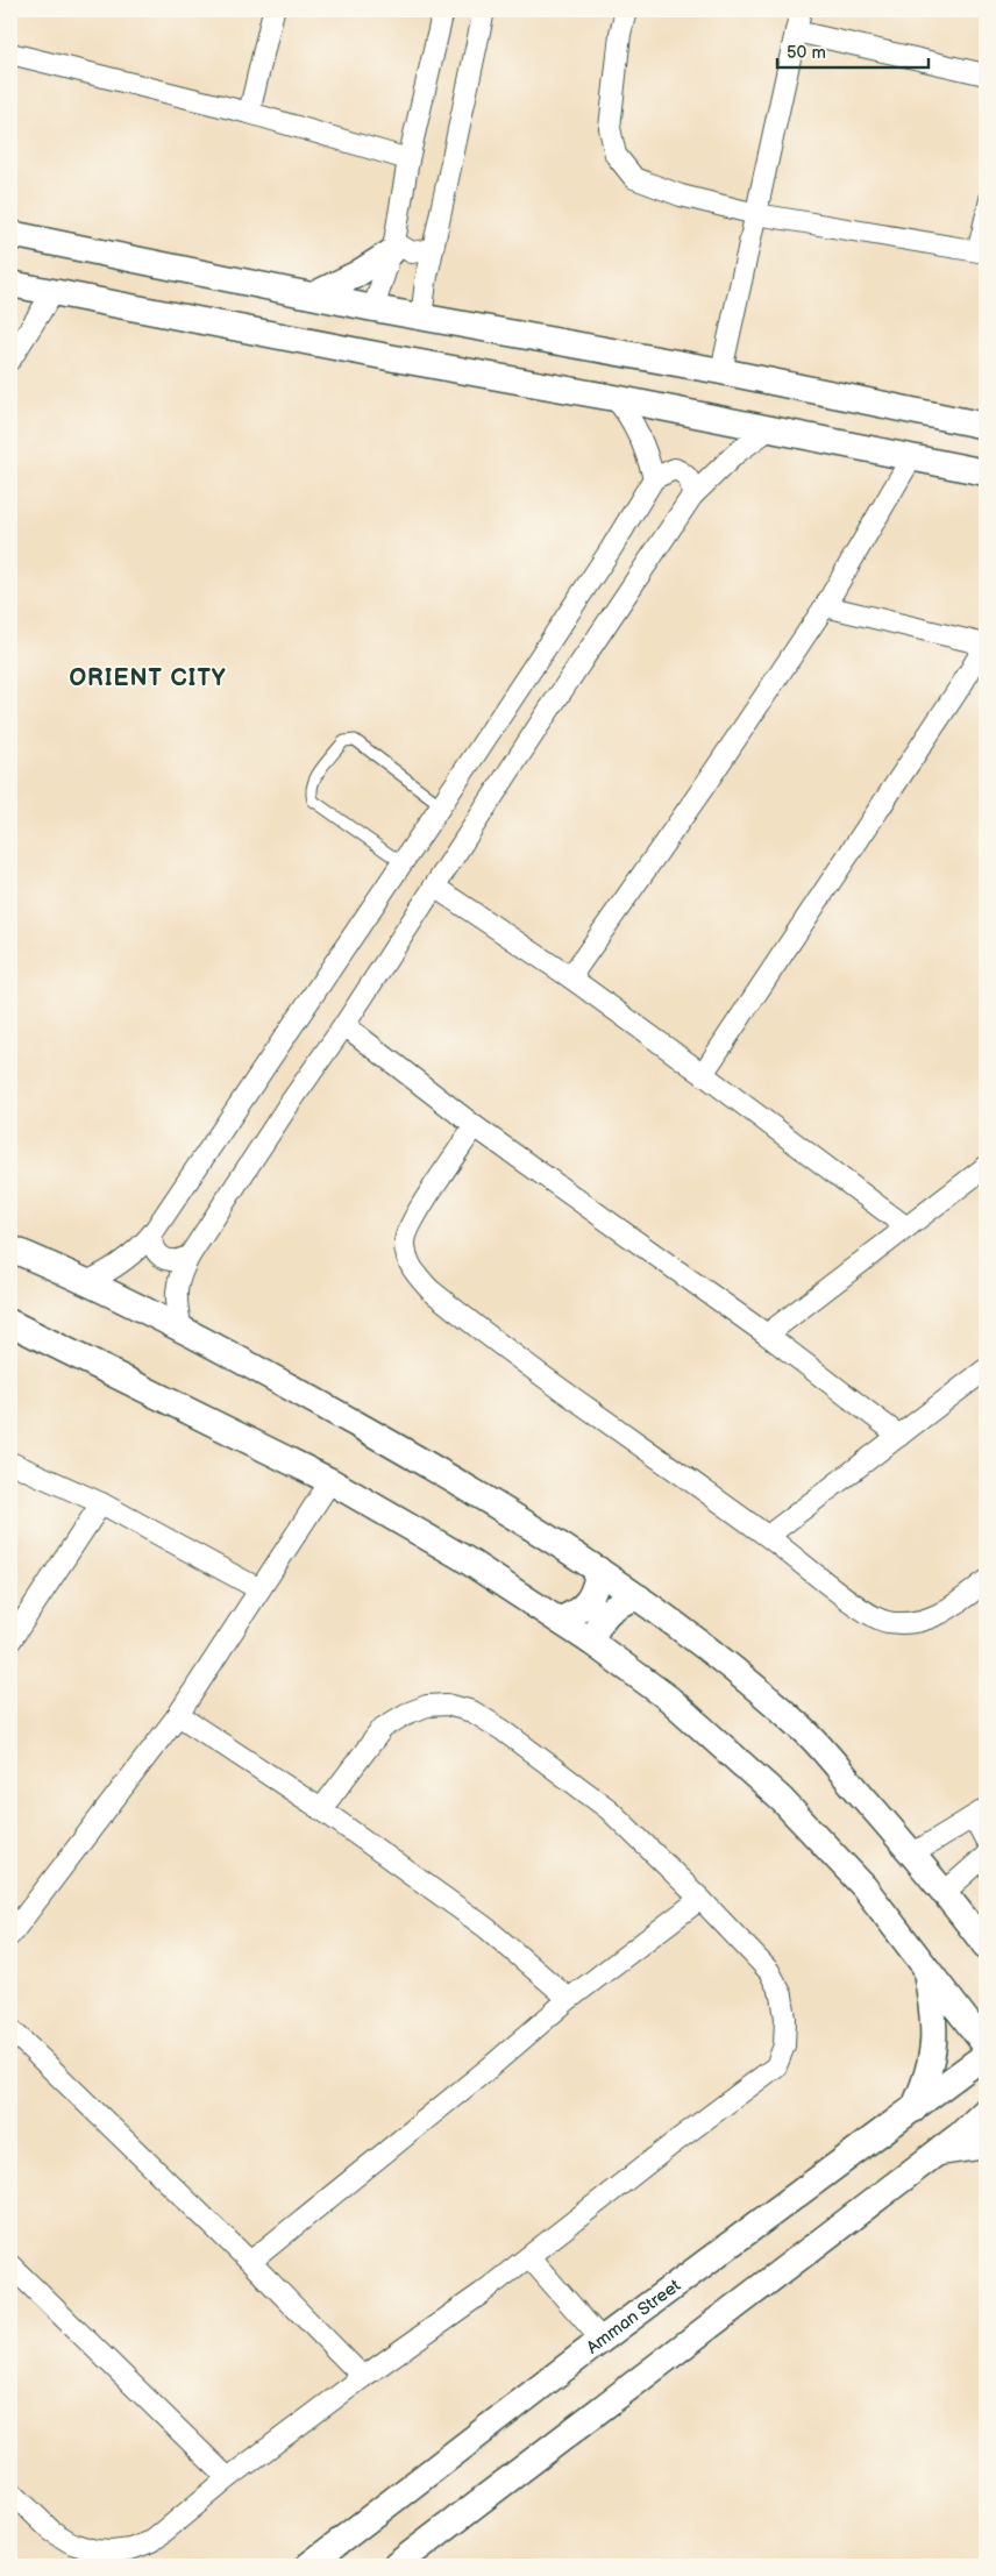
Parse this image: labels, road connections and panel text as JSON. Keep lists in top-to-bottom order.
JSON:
{
  "streets": {
    "street": ["Amman Street"]
  },
  "districts": ["ORIENT CITY"],
  "scale_bar": "50 m"
}
